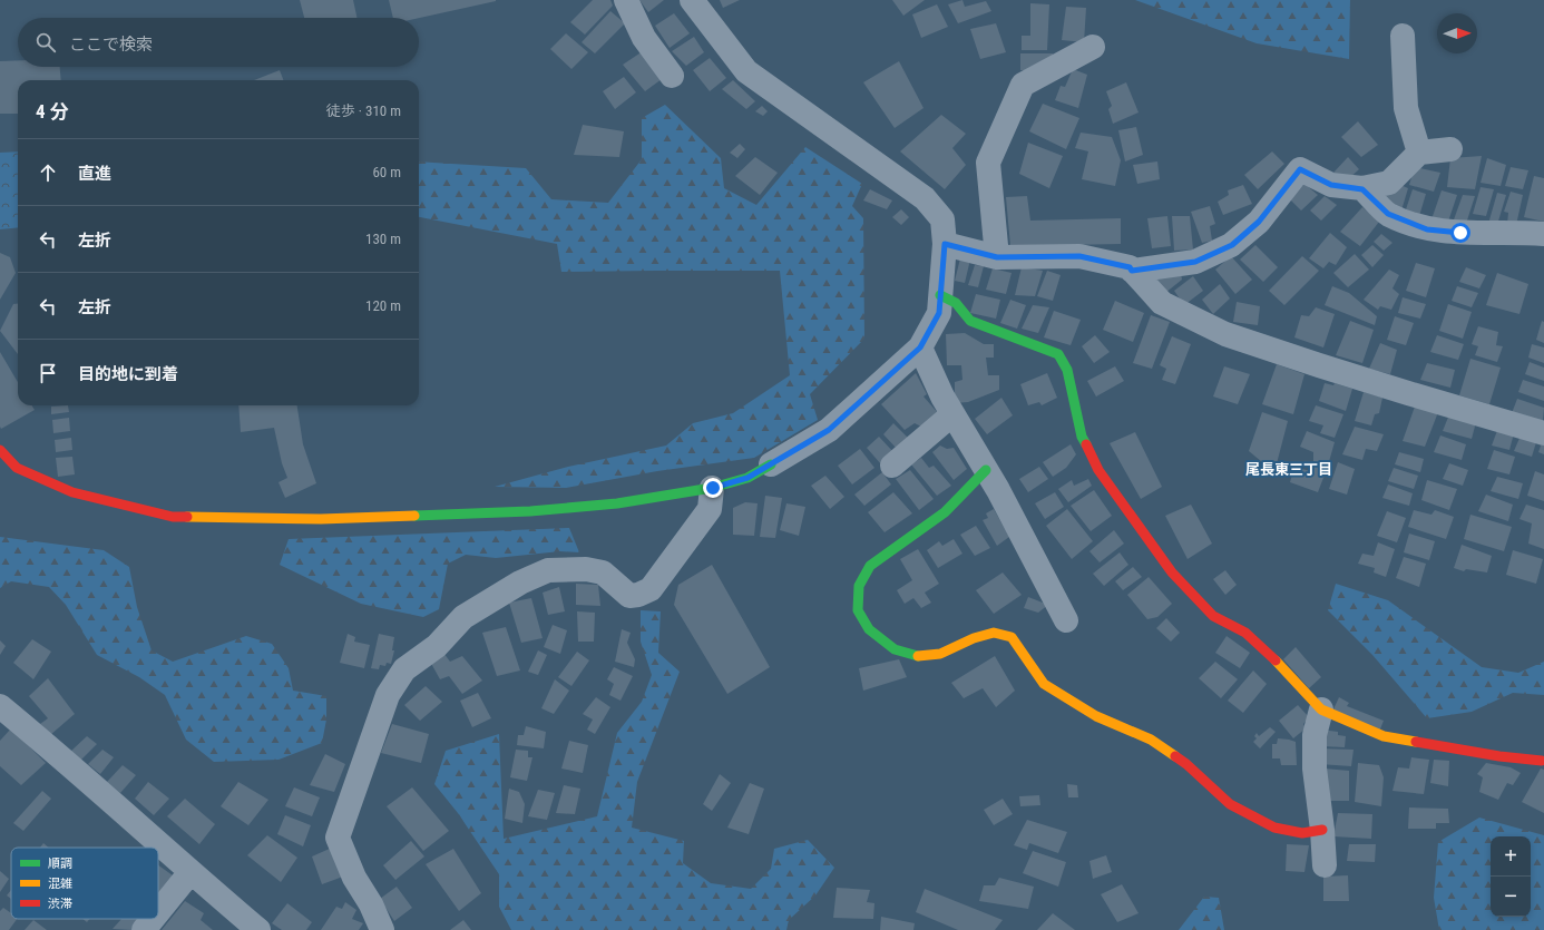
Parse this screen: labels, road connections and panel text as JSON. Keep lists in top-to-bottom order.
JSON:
{
  "districts": ["尾長東三丁目"],
  "legend": ["順調", "混雑", "渋滞"],
  "north": "right",
  "page": {
    "search": "ここで検索",
    "heading": ["4 分", "徒歩 · 310 m"],
    "list": [
      ["直進", "60 m"],
      ["左折", "130 m"],
      ["左折", "120 m"],
      "目的地に到着"
    ],
    "map_buttons": ["+", "−"]
  }
}
